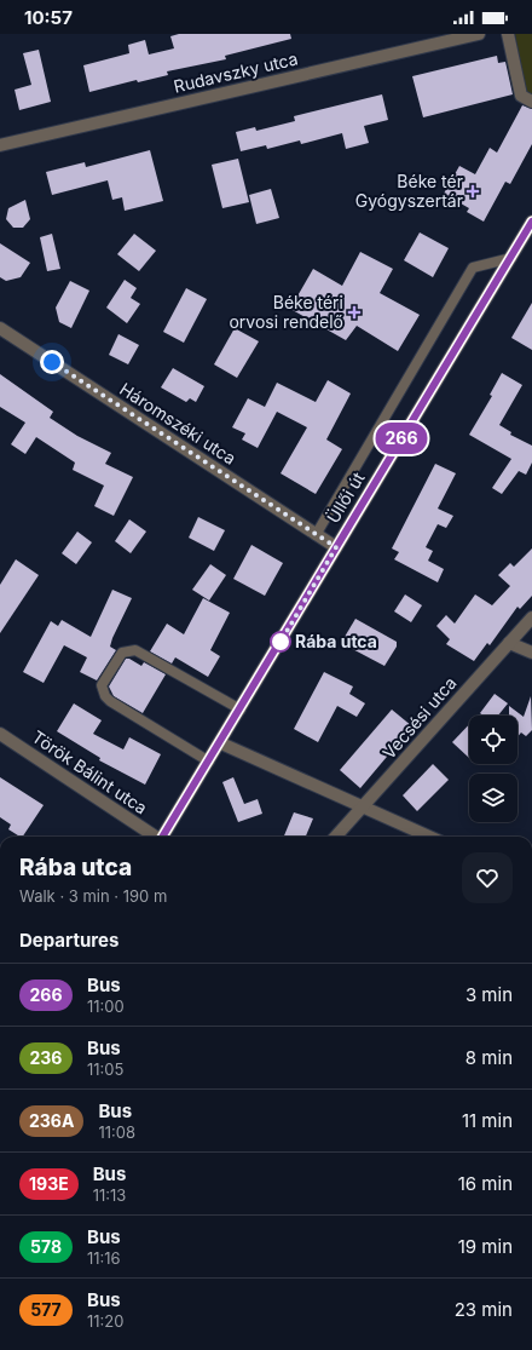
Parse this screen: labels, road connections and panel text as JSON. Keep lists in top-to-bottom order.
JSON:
{
  "streets": {
    "main road": ["Üllői út"],
    "street": [
      "Rudavszky utca",
      "Háromszéki utca",
      "Vecsési utca",
      "Török Bálint utca"
    ]
  },
  "crossings": [
    ["Háromszéki utca", "Üllői út"]
  ],
  "places": {
    "health": ["Béke tér Gyógyszertár", "Béke téri orvosi rendelő"],
    "other": ["Rába utca"]
  },
  "lines": ["bus line 266"],
  "page": {
    "status": "10:57",
    "on_map": "266",
    "heading": [
      ["Rába utca", "Walk · 3 min · 190 m"],
      "Departures"
    ],
    "list": [
      {
        "mark": "266",
        "name": "Bus",
        "note": "11:00",
        "value": "3 min"
      },
      {
        "mark": "236",
        "name": "Bus",
        "note": "11:05",
        "value": "8 min"
      },
      {
        "mark": "236A",
        "name": "Bus",
        "note": "11:08",
        "value": "11 min"
      },
      {
        "mark": "193E",
        "name": "Bus",
        "note": "11:13",
        "value": "16 min"
      },
      {
        "mark": "578",
        "name": "Bus",
        "note": "11:16",
        "value": "19 min"
      },
      {
        "mark": "577",
        "name": "Bus",
        "note": "11:20",
        "value": "23 min"
      }
    ]
  }
}
